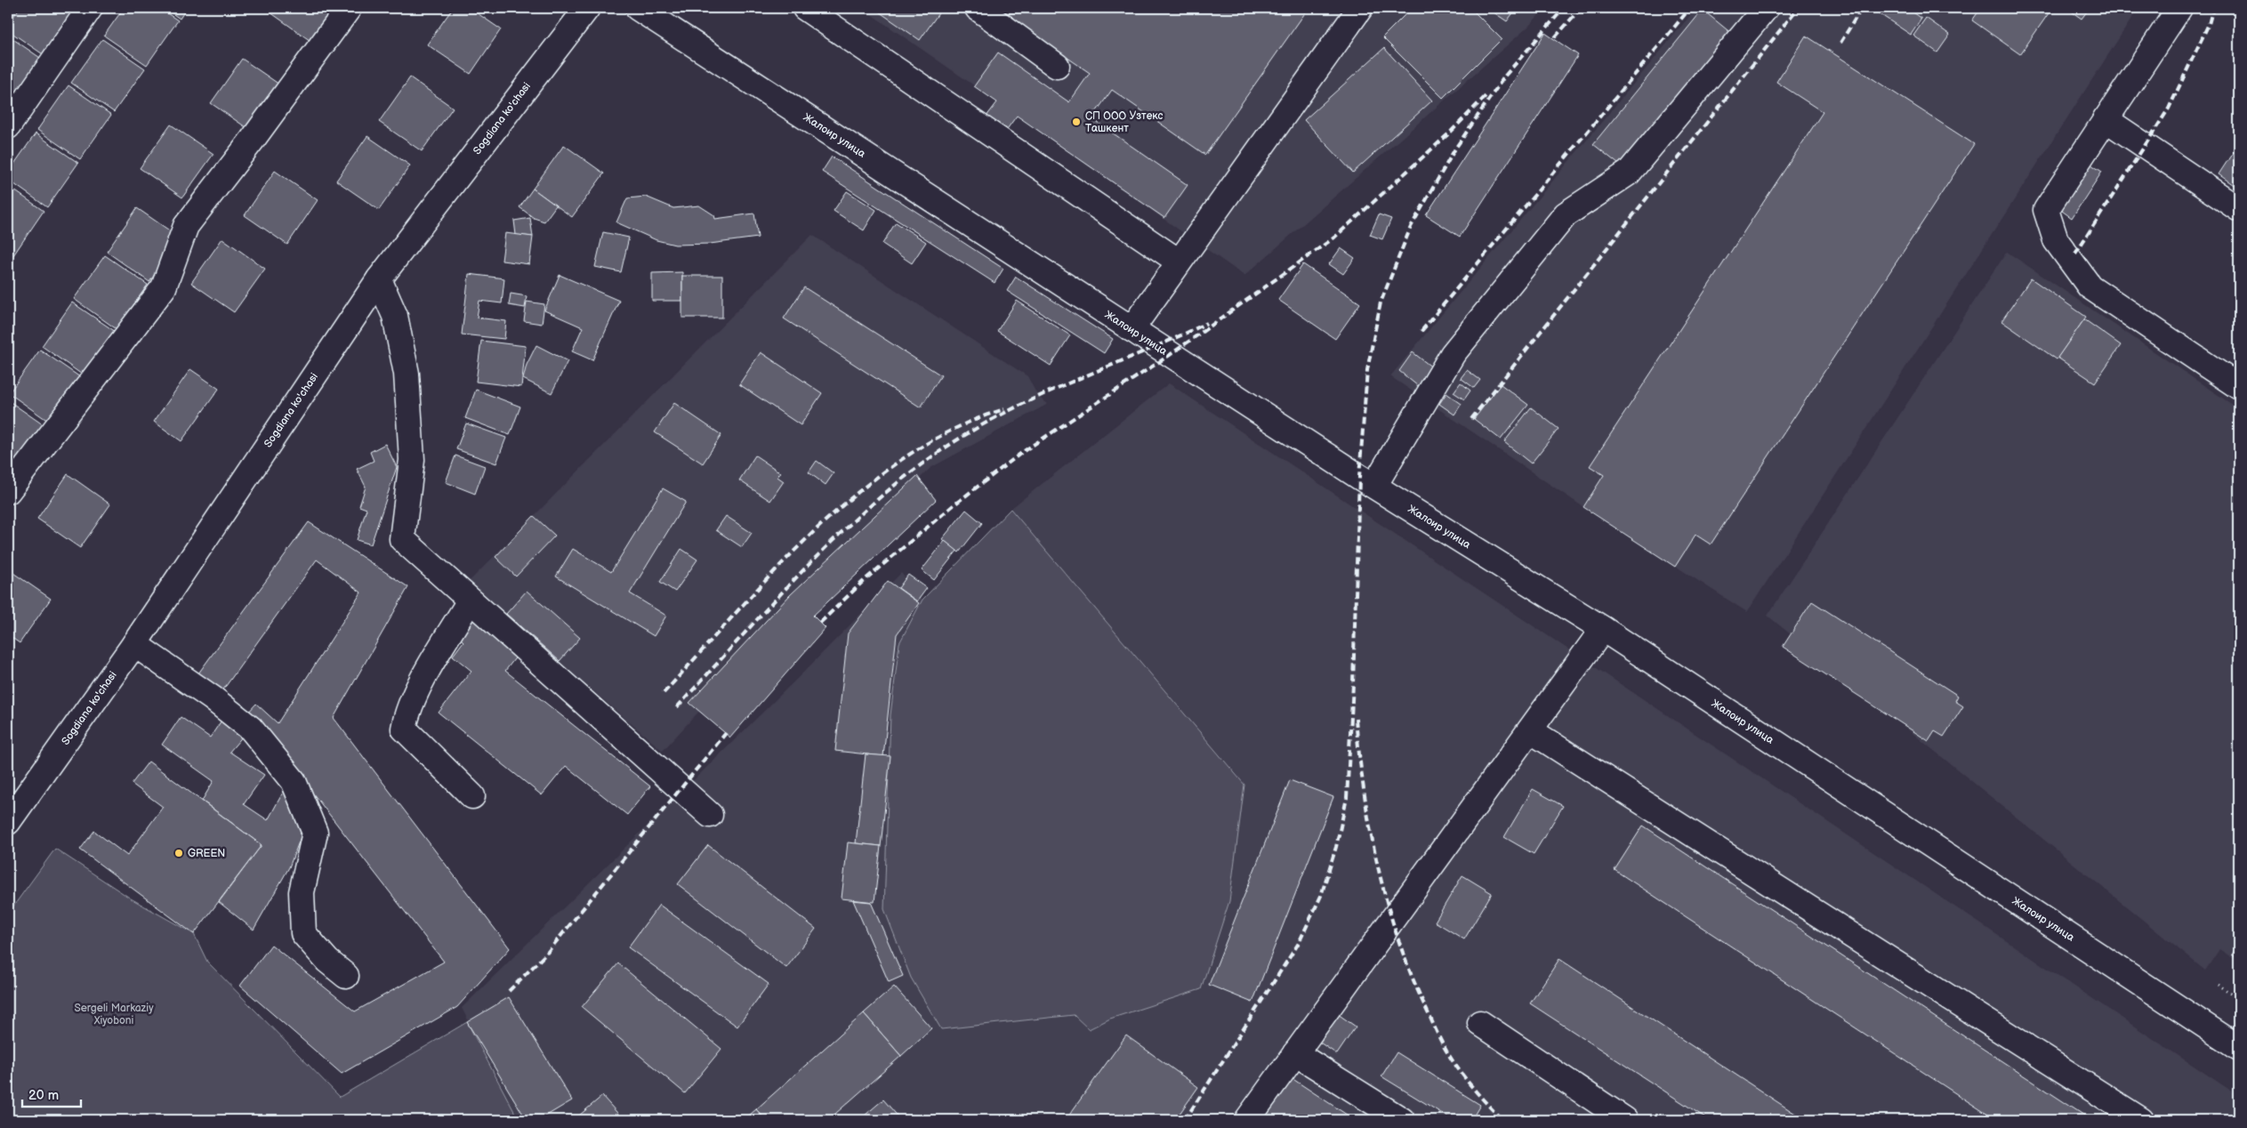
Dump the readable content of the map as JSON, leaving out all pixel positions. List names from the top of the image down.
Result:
{
  "streets": {
    "street": ["Sogdiana ko'chasi", "Жалоир улица"]
  },
  "parks": ["Sergeli Markaziy Xiyoboni"],
  "places": ["СП ООО Узтекс Ташкент", "GREEN"],
  "scale_bar": "20 m"
}
